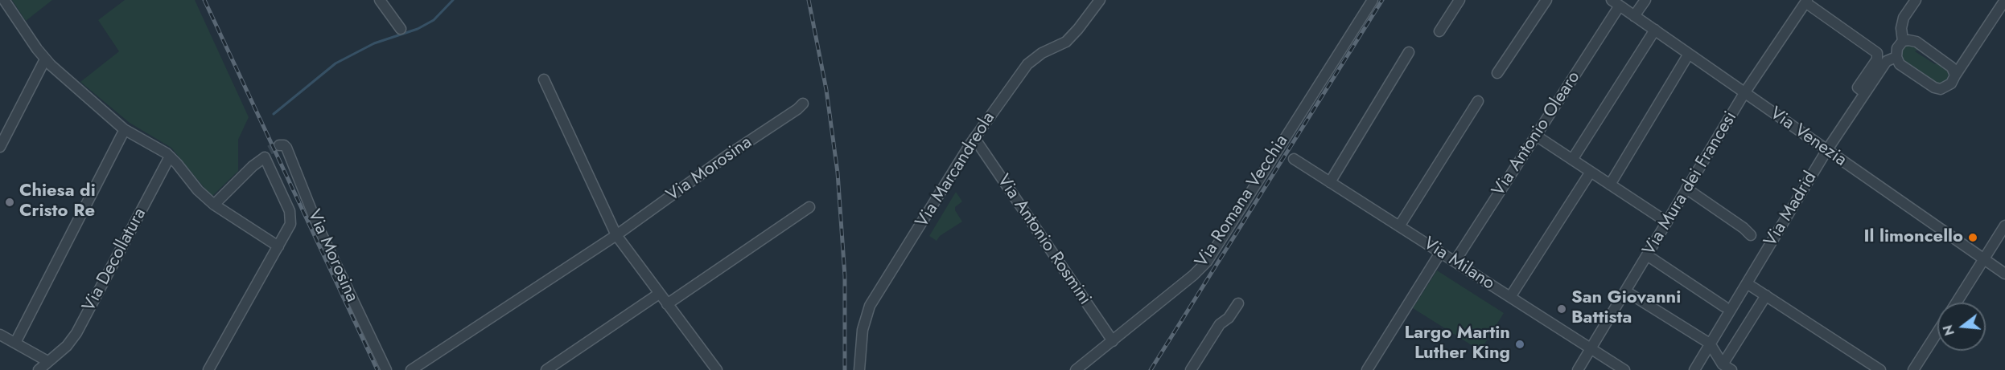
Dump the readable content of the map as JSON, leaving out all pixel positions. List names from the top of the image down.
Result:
{
  "streets": {
    "street": [
      "Via Antonio Olearo",
      "Via Venezia",
      "Via Morosina",
      "Via Marcandreola",
      "Via Mura dei Francesi",
      "Via Romana Vecchia",
      "Via Madrid",
      "Via Antonio Rosmini",
      "Via Decollatura",
      "Via Milano"
    ]
  },
  "crossings": [
    ["Via Antonio Olearo", "Via Venezia"],
    ["Via Antonio Olearo", "Via Milano"],
    ["Via Venezia", "Via Mura dei Francesi"],
    ["Via Venezia", "Via Madrid"],
    ["Via Marcandreola", "Via Antonio Rosmini"],
    ["Via Mura dei Francesi", "Via Milano"],
    ["Via Romana Vecchia", "Via Antonio Rosmini"]
  ],
  "places": [
    "Chiesa di Cristo Re",
    "Il limoncello",
    "San Giovanni Battista",
    "Largo Martin Luther King"
  ],
  "north": "left"
}
